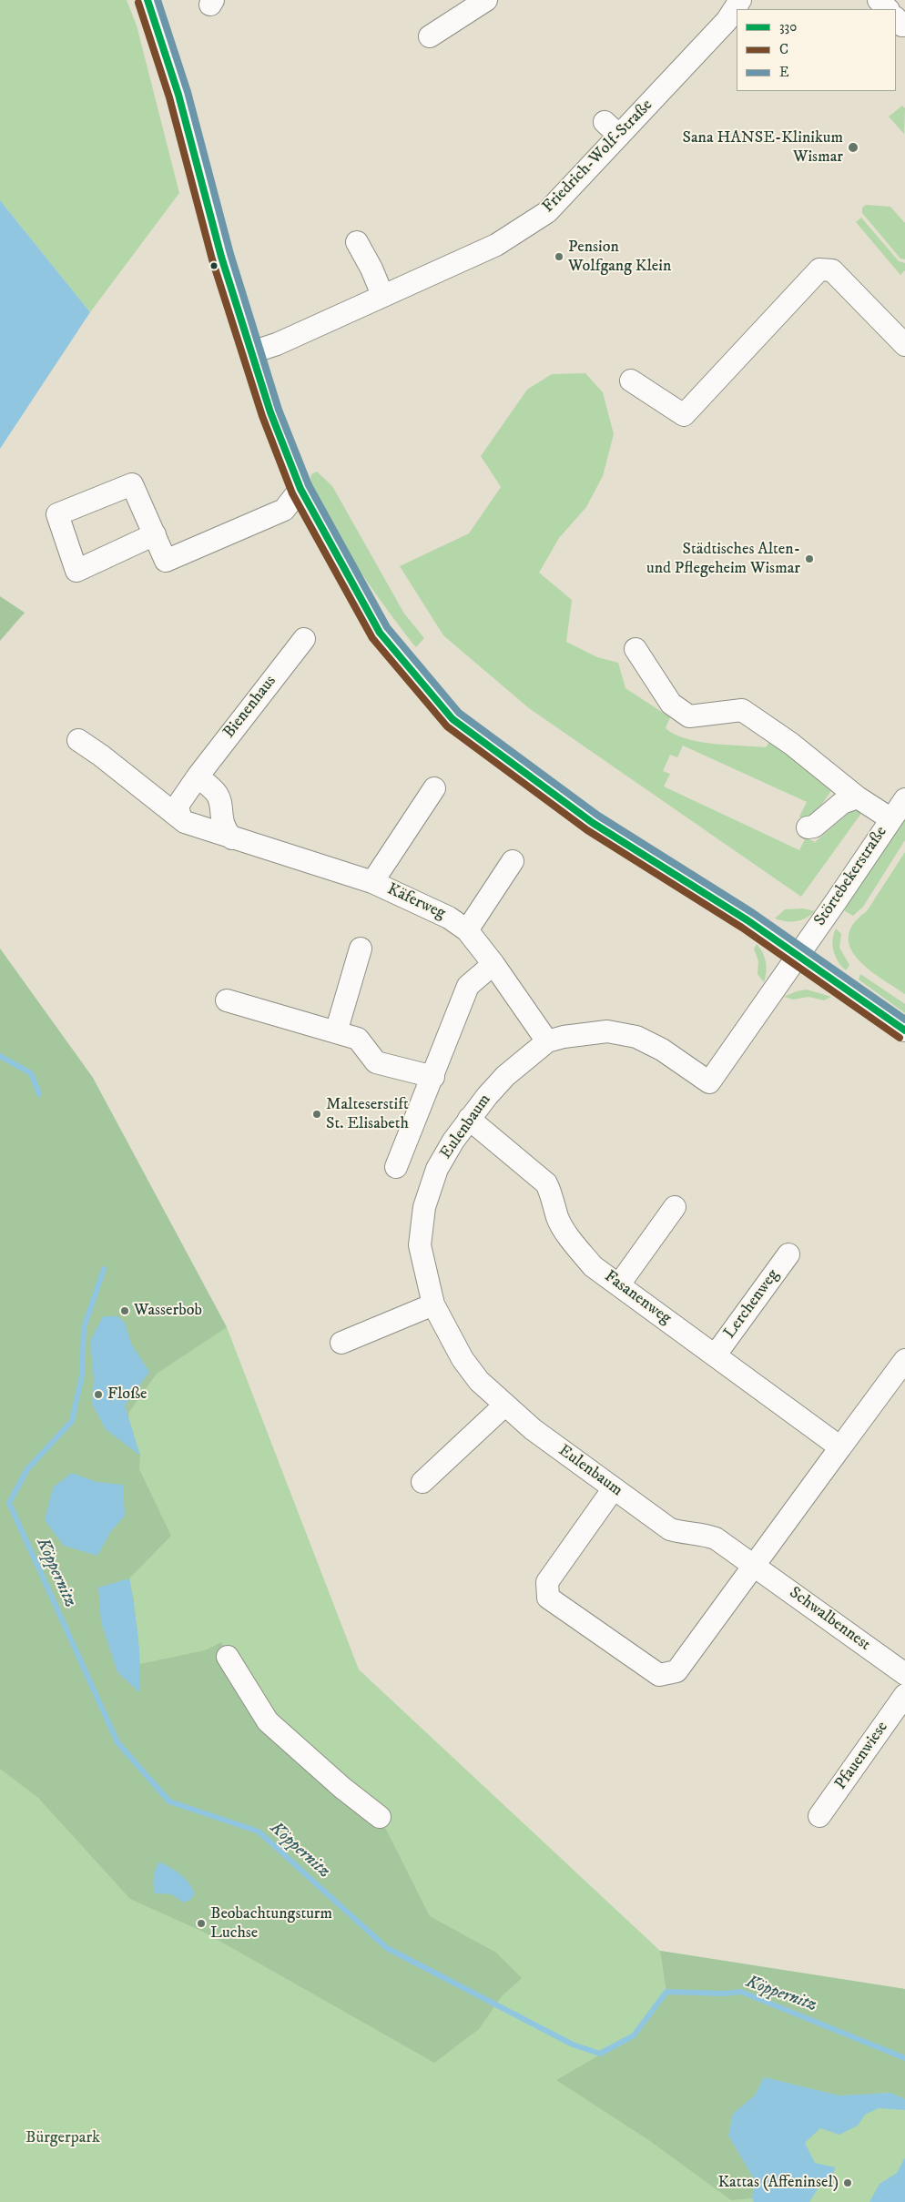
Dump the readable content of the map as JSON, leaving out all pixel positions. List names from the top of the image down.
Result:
{
  "streets": {
    "street": [
      "Friedrich-Wolf-Straße",
      "Bienenhaus",
      "Störtebekerstraße",
      "Käferweg",
      "Eulenbaum",
      "Fasanenweg",
      "Lerchenweg",
      "Schwalbennest",
      "Pfauenwiese"
    ]
  },
  "crossings": [
    ["Störtebekerstraße", "Eulenbaum"],
    ["Käferweg", "Eulenbaum"],
    ["Eulenbaum", "Fasanenweg"],
    ["Eulenbaum", "Schwalbennest"],
    ["Fasanenweg", "Lerchenweg"]
  ],
  "water": ["Köppernitz"],
  "parks": ["Bürgerpark"],
  "places": [
    "Sana HANSE-Klinikum Wismar",
    "Pension Wolfgang Klein",
    "Städtisches Alten- und Pflegeheim Wismar",
    "Malteserstift St. Elisabeth",
    "Wasserbob",
    "Floße",
    "Beobachtungsturm Luchse",
    "Kattas (Affeninsel)"
  ],
  "lines": ["transit line 330", "transit line E", "transit line C"],
  "legend": ["330", "C", "E"]
}
